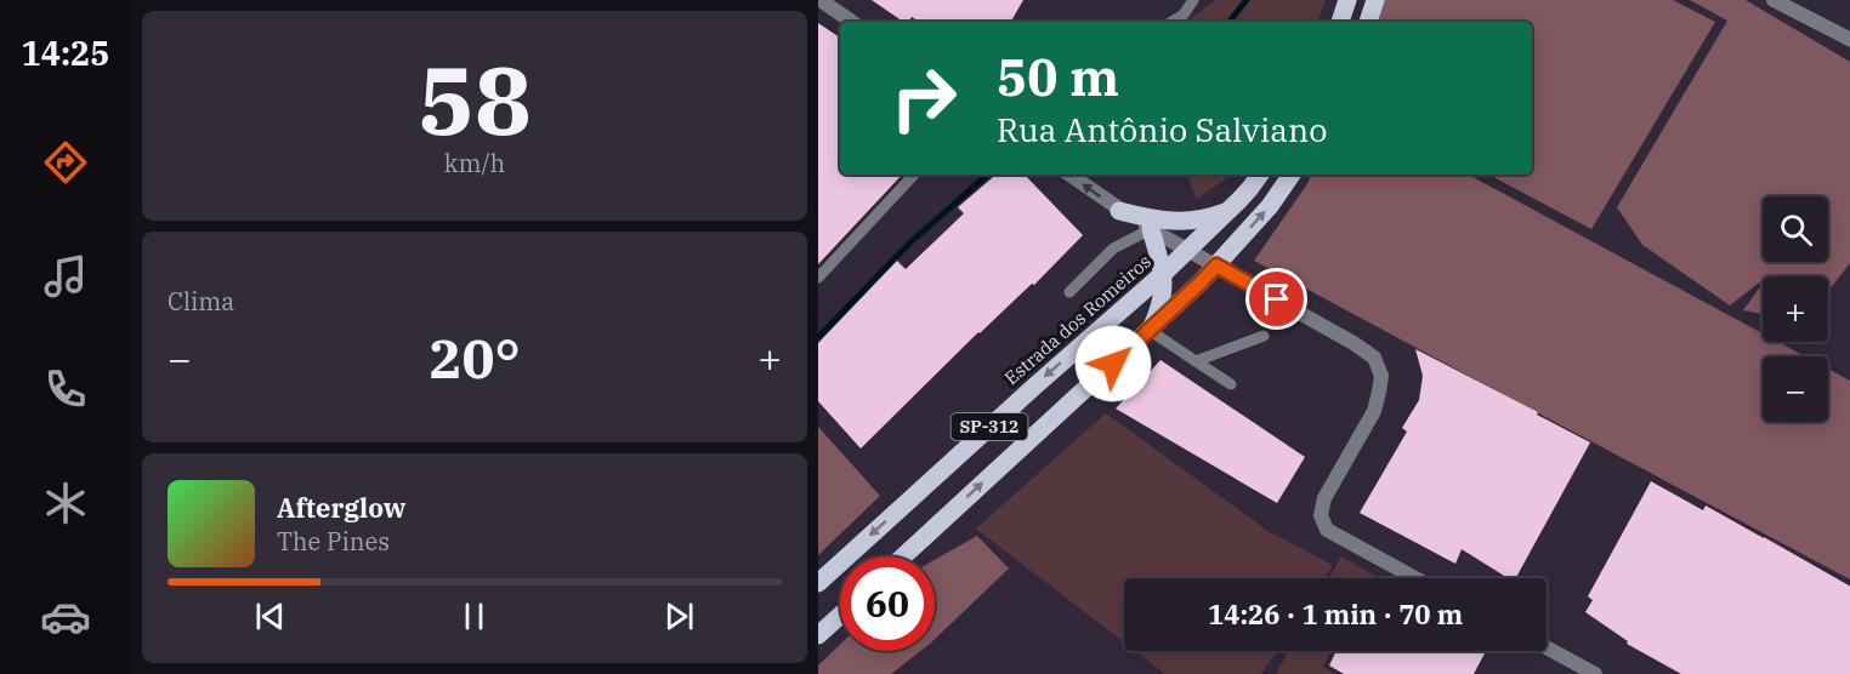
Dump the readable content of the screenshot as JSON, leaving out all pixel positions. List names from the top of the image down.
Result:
{
  "streets": {
    "main road": ["Estrada dos Romeiros", "SP-312"]
  },
  "page": {
    "tabs": "14:25",
    "tile": [
      ["58", "km/h"],
      "Clima"
    ],
    "turn": ["50 m", "Rua Antônio Salviano"],
    "map_buttons": ["+", "−"],
    "heat": ["−", "20°", "+"],
    "song": ["Afterglow", "The Pines"],
    "limit": "60",
    "trip": "14:26 · 1 min · 70 m"
  }
}
